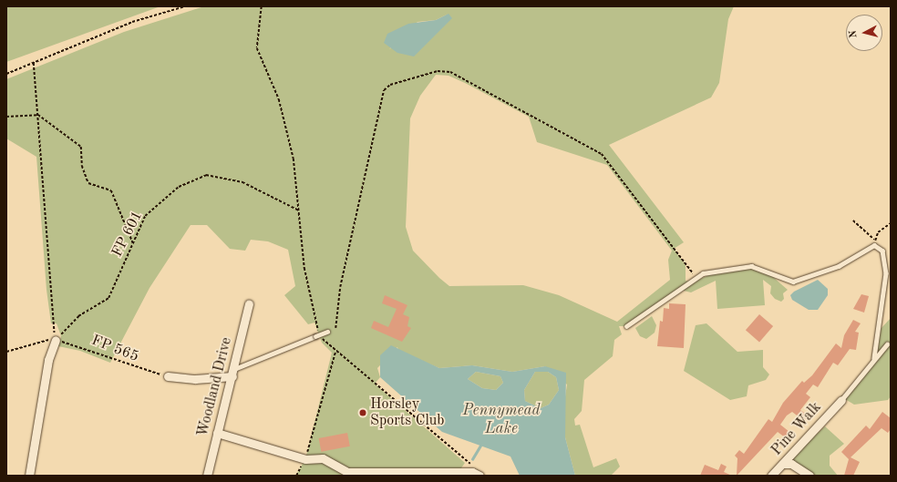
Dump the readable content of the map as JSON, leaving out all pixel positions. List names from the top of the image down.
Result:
{
  "streets": {
    "street": ["Woodland Drive", "Pine Walk"],
    "path": ["FP 601", "FP 565"]
  },
  "crossings": [
    ["FP 601", "FP 565"]
  ],
  "water": ["Pennymead Lake"],
  "places": ["Horsley Sports Club"],
  "north": "left"
}
